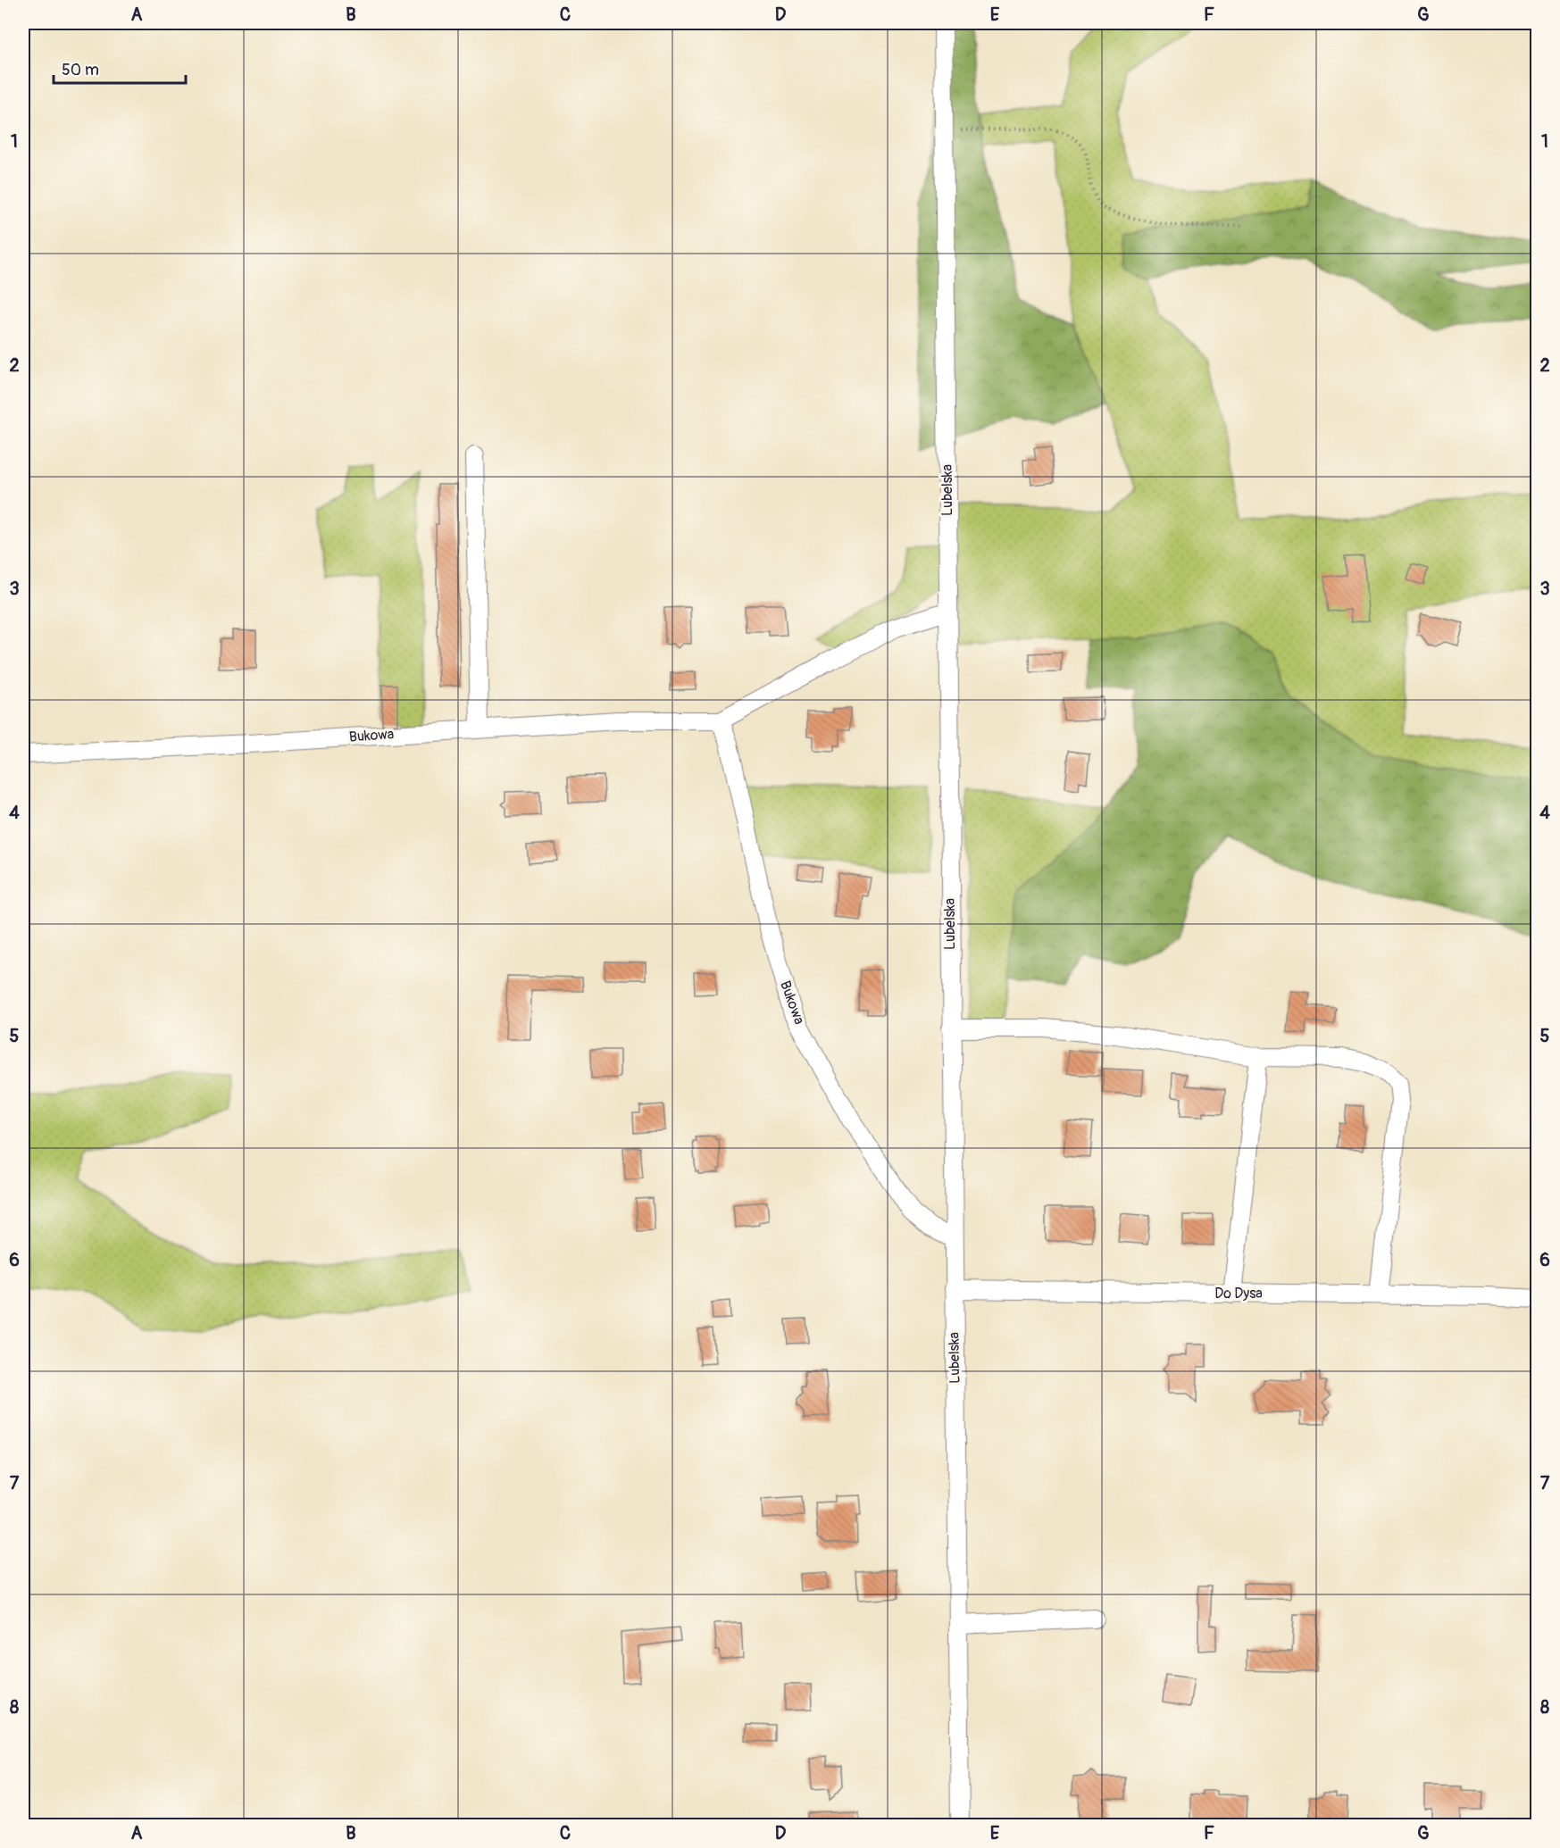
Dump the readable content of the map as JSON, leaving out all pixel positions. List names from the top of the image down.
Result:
{
  "streets": {
    "street": ["Lubelska", "Bukowa", "Do Dysa"]
  },
  "crossings": [
    ["Lubelska", "Bukowa"],
    ["Lubelska", "Do Dysa"]
  ],
  "scale_bar": "50 m",
  "grid": {
    "columns": [
      "A",
      "B",
      "C",
      "D",
      "E",
      "F",
      "G"
    ],
    "rows": [
      "1",
      "2",
      "3",
      "4",
      "5",
      "6",
      "7",
      "8"
    ]
  }
}
